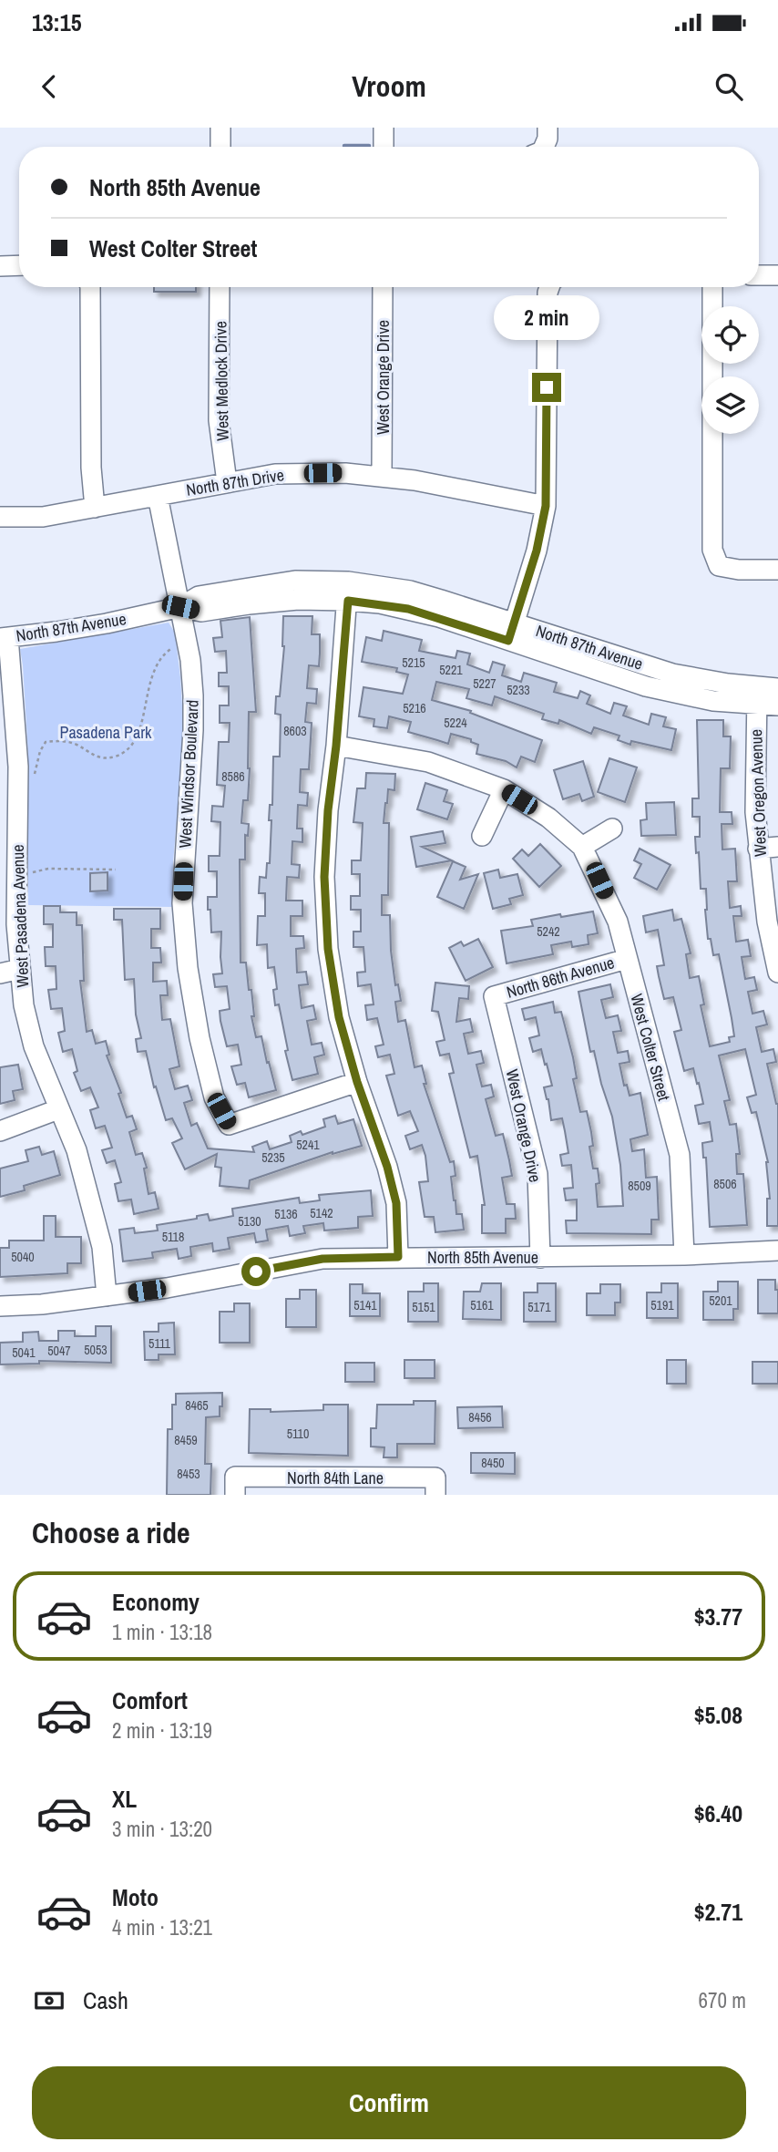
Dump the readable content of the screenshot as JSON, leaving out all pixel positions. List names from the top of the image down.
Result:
{
  "streets": {
    "street": [
      "West Orange Drive",
      "West Medlock Drive",
      "North 87th Drive",
      "North 87th Avenue",
      "West Windsor Boulevard",
      "West Oregon Avenue",
      "West Pasadena Avenue",
      "North 86th Avenue",
      "West Colter Street",
      "North 85th Avenue",
      "North 84th Lane"
    ]
  },
  "crossings": [
    ["West Orange Drive", "North 87th Drive"],
    ["West Orange Drive", "North 86th Avenue"],
    ["West Orange Drive", "North 85th Avenue"],
    ["West Medlock Drive", "North 87th Drive"],
    ["North 87th Drive", "West Windsor Boulevard"],
    ["North 87th Avenue", "West Windsor Boulevard"],
    ["North 87th Avenue", "West Oregon Avenue"],
    ["North 87th Avenue", "West Pasadena Avenue"],
    ["West Pasadena Avenue", "North 85th Avenue"],
    ["North 86th Avenue", "West Colter Street"],
    ["West Colter Street", "North 85th Avenue"]
  ],
  "parks": ["Pasadena Park"],
  "house_numbers": [
    "5215",
    "5221",
    "5227",
    "5233",
    "5216",
    "5224",
    "8603",
    "8586",
    "5242",
    "5241",
    "5235",
    "8506",
    "8509",
    "5142",
    "5136",
    "5130",
    "5118",
    "5040",
    "5201",
    "5141",
    "5161",
    "5191",
    "5151",
    "5171",
    "5111",
    "5053",
    "5047",
    "5041",
    "8465",
    "8456",
    "5110",
    "8459",
    "8450",
    "8453"
  ],
  "page": {
    "status": "13:15",
    "header": "Vroom",
    "banner": ["North 85th Avenue", "West Colter Street"],
    "bubble": "2 min",
    "heading": "Choose a ride",
    "list": [
      {
        "name": "Economy",
        "note": "1 min · 13:18",
        "value": "$3.77"
      },
      {
        "name": "Comfort",
        "note": "2 min · 13:19",
        "value": "$5.08"
      },
      {
        "name": "XL",
        "note": "3 min · 13:20",
        "value": "$6.40"
      },
      {
        "name": "Moto",
        "note": "4 min · 13:21",
        "value": "$2.71"
      }
    ],
    "pay": ["Cash", "670 m"],
    "buttons": "Confirm"
  }
}
